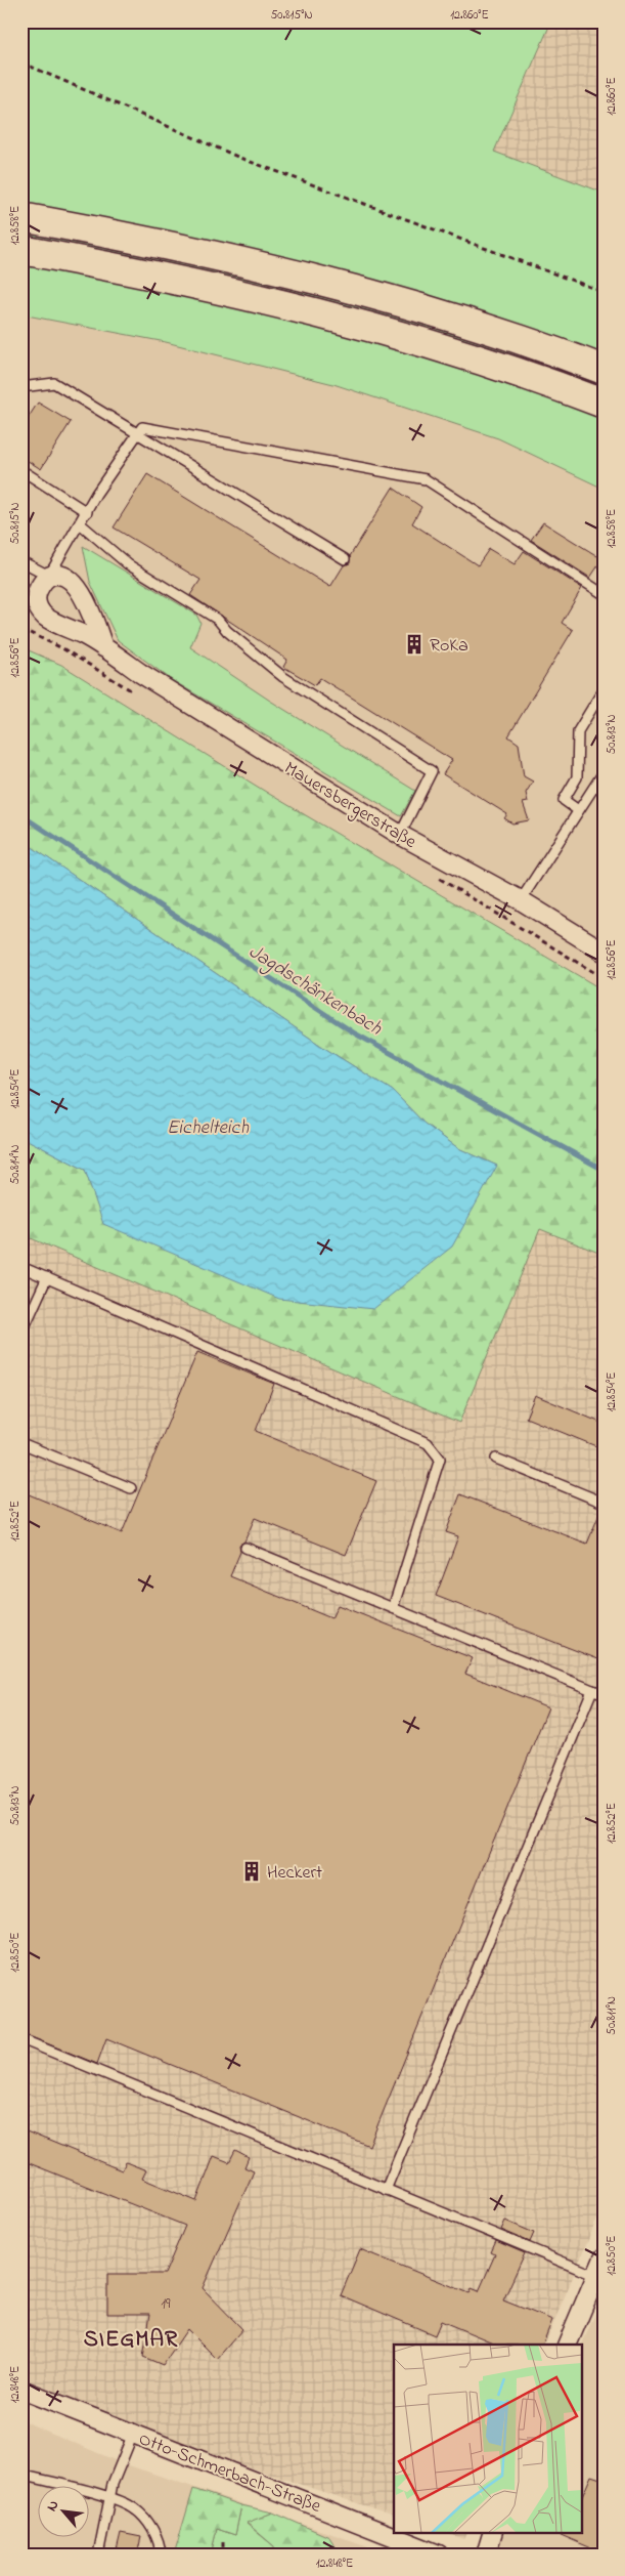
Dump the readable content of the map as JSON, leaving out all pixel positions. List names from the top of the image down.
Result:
{
  "streets": {
    "street": ["Mauersbergerstraße", "Otto-Schmerbach-Straße"]
  },
  "districts": ["SIEGMAR"],
  "water": ["Jagdschänkenbach", "Eichelteich"],
  "places": {
    "building": ["RoKa", "Heckert"]
  },
  "house_numbers": ["19"],
  "north": "top left",
  "coordinates": [
    "50.815°N",
    "12.860°E",
    "12.858°E",
    "12.856°E",
    "50.813°N",
    "12.854°E",
    "50.814°N",
    "12.852°E",
    "12.850°E",
    "50.811°N",
    "12.848°E"
  ]
}
